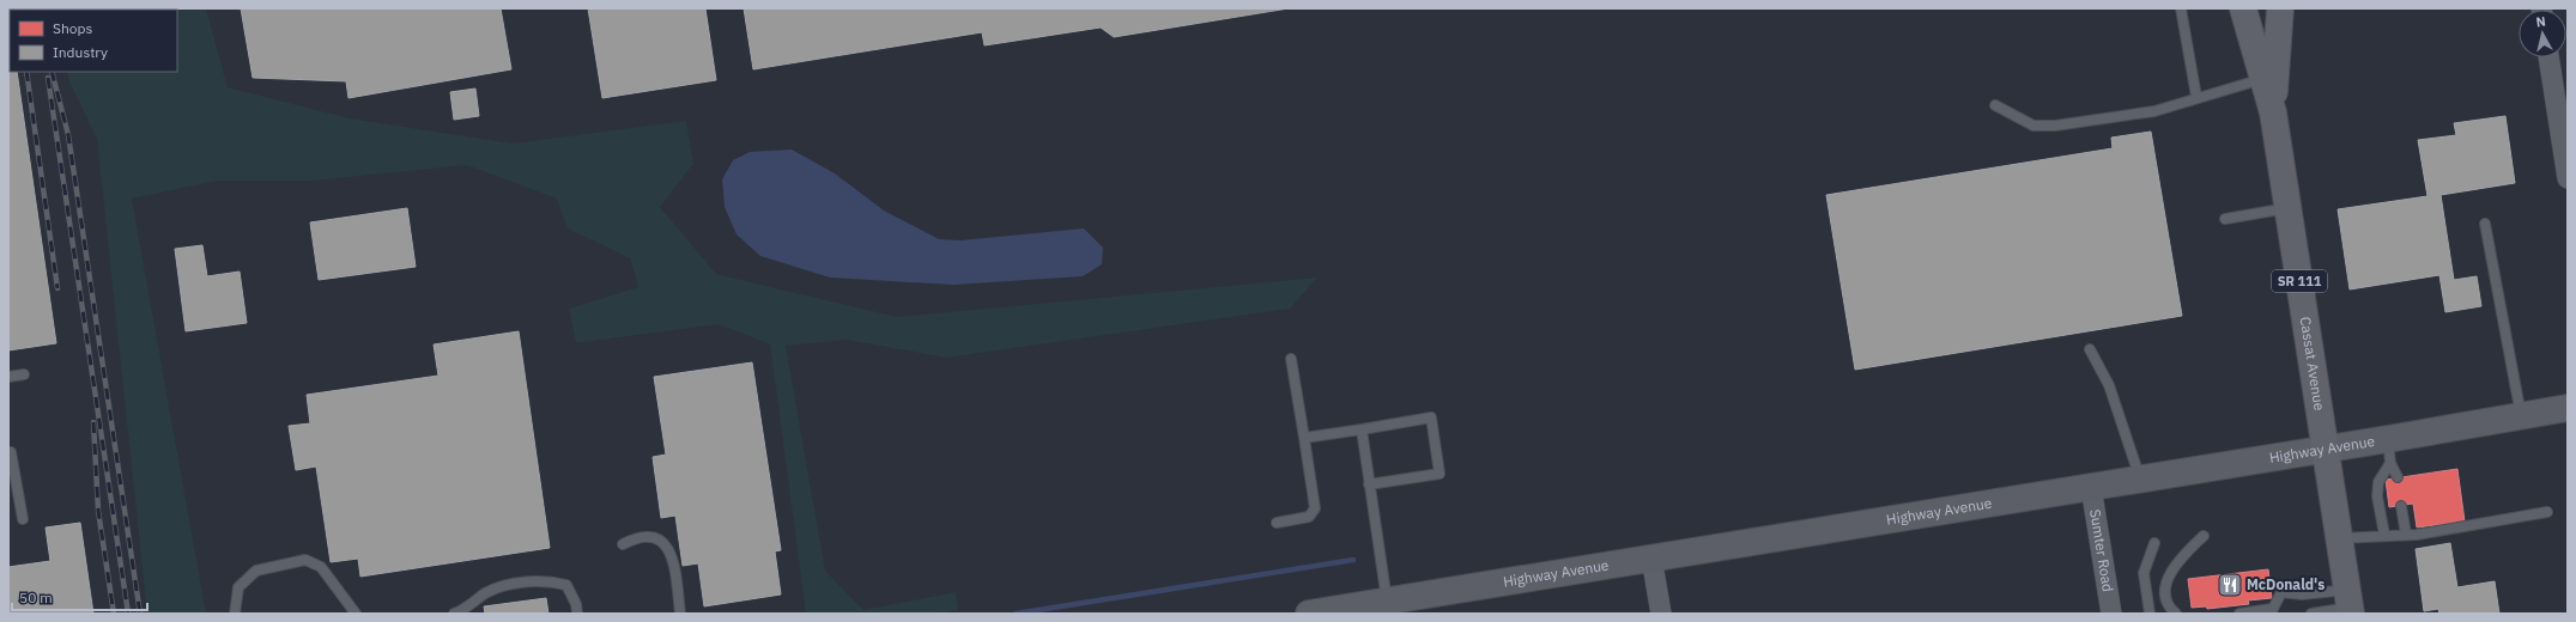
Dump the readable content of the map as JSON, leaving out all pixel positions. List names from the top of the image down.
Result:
{
  "streets": {
    "main road": ["SR 111", "Cassat Avenue"],
    "street": ["Highway Avenue", "Sumter Road"]
  },
  "crossings": [
    ["Cassat Avenue", "Highway Avenue"],
    ["Highway Avenue", "Sumter Road"]
  ],
  "places": {
    "restaurant": ["McDonald's"]
  },
  "legend": ["Shops", "Industry"],
  "scale_bar": "50 m",
  "north": "top"
}
